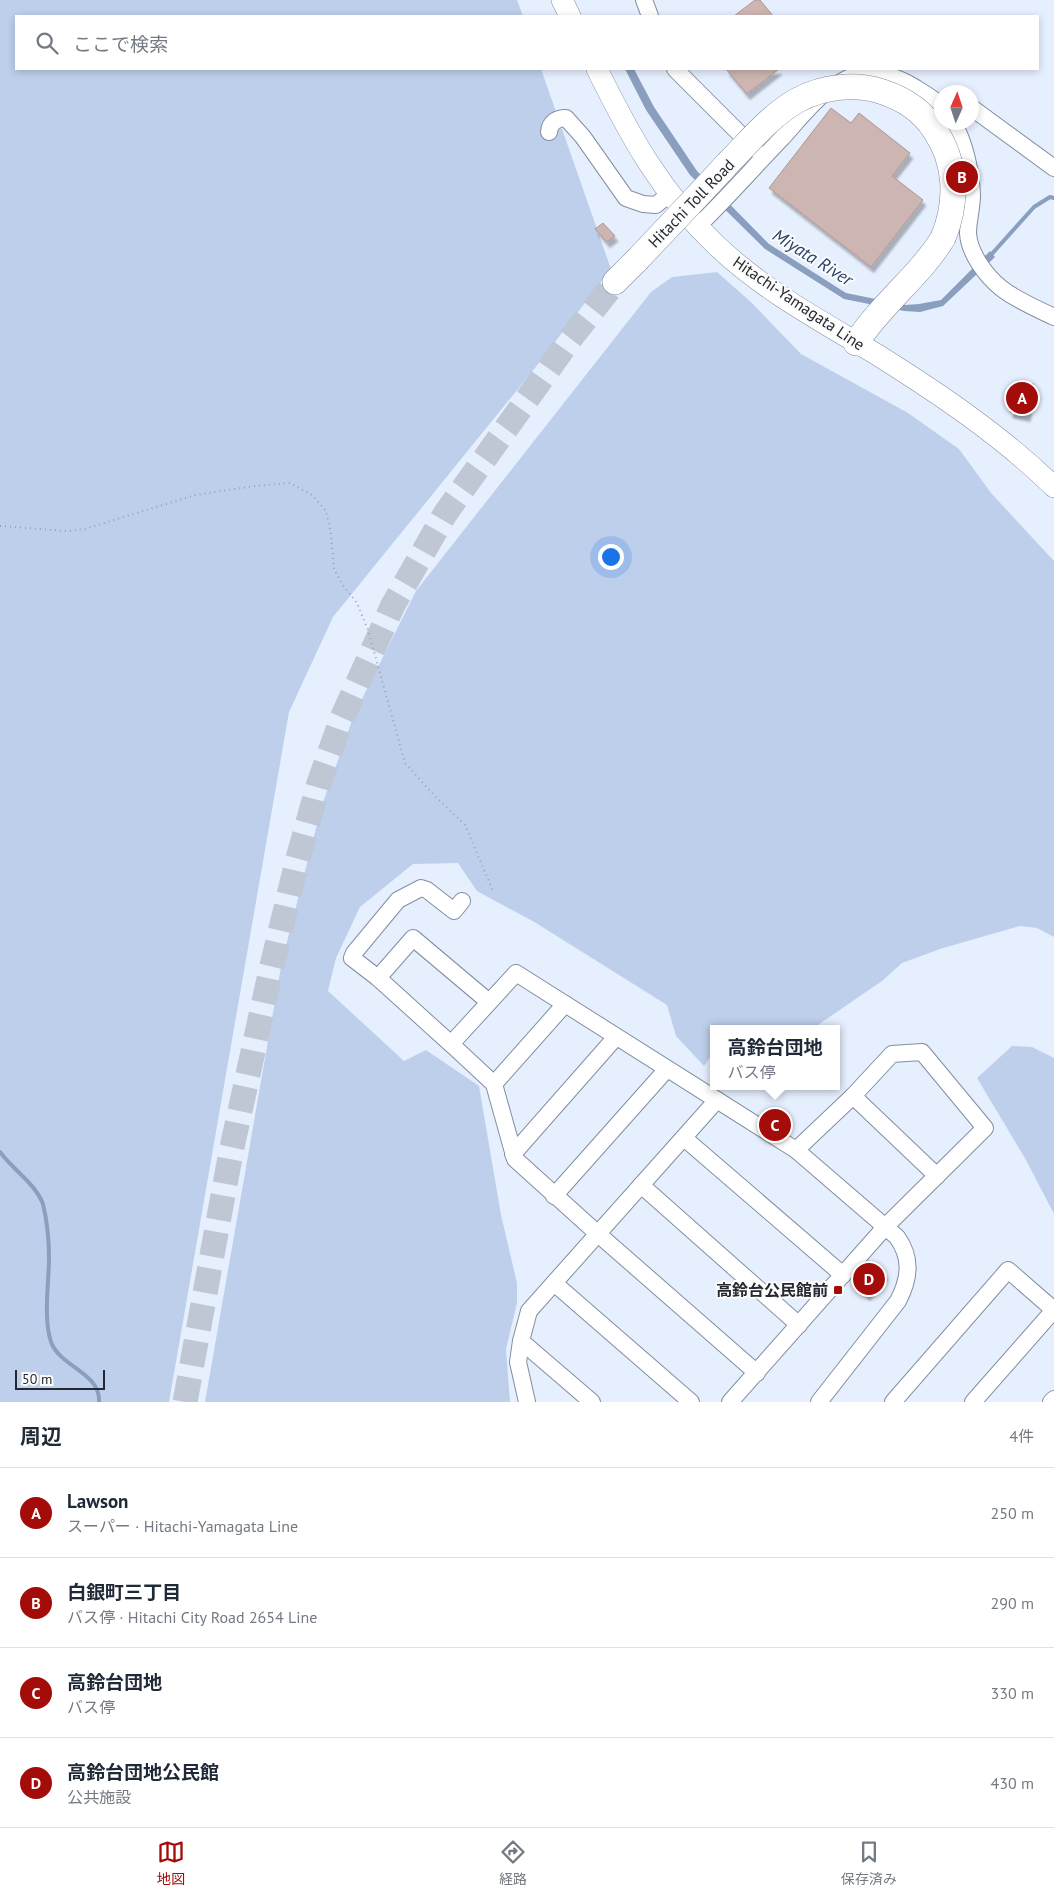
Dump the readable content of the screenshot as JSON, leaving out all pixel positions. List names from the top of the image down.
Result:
{
  "streets": {
    "highway": ["Hitachi Toll Road"],
    "main road": ["Hitachi-Yamagata Line"]
  },
  "crossings": [
    ["Hitachi Toll Road", "Hitachi-Yamagata Line"]
  ],
  "water": ["Miyata River"],
  "places": {
    "transit": ["高鈴台公民館前"]
  },
  "scale_bar": "50 m",
  "north": "top",
  "page": {
    "search": "ここで検索",
    "pins": [
      "B",
      "A",
      "C",
      "D"
    ],
    "popup": ["高鈴台団地", "バス停"],
    "scale": "50 m",
    "heading": ["周辺", "4件"],
    "list": [
      {
        "mark": "A",
        "name": "Lawson",
        "note": "スーパー · Hitachi-Yamagata Line",
        "value": "250 m"
      },
      {
        "mark": "B",
        "name": "白銀町三丁目",
        "note": "バス停 · Hitachi City Road 2654 Line",
        "value": "290 m"
      },
      {
        "mark": "C",
        "name": "高鈴台団地",
        "note": "バス停",
        "value": "330 m"
      },
      {
        "mark": "D",
        "name": "高鈴台団地公民館",
        "note": "公共施設",
        "value": "430 m"
      }
    ],
    "nav": ["地図", "経路", "保存済み"]
  }
}
